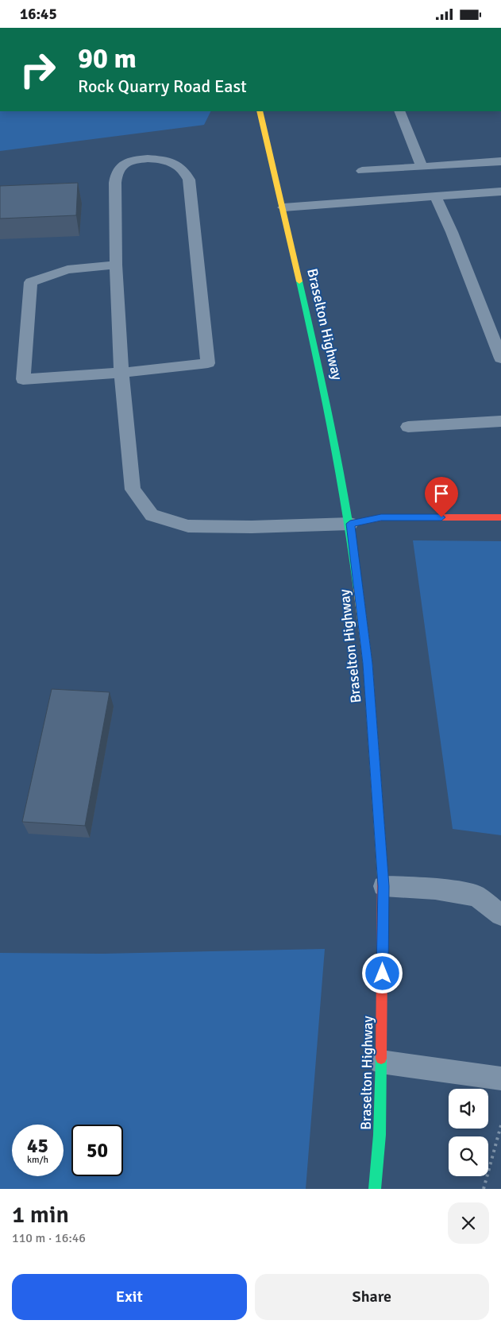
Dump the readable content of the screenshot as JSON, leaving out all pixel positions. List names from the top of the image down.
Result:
{
  "streets": {
    "main road": ["Braselton Highway"]
  },
  "page": {
    "status": "16:45",
    "turn": ["90 m", "Rock Quarry Road East"],
    "speed": "45 km/h",
    "limit": "50",
    "heading": ["1 min", "110 m · 16:46"],
    "buttons": ["Exit", "Share"]
  }
}
